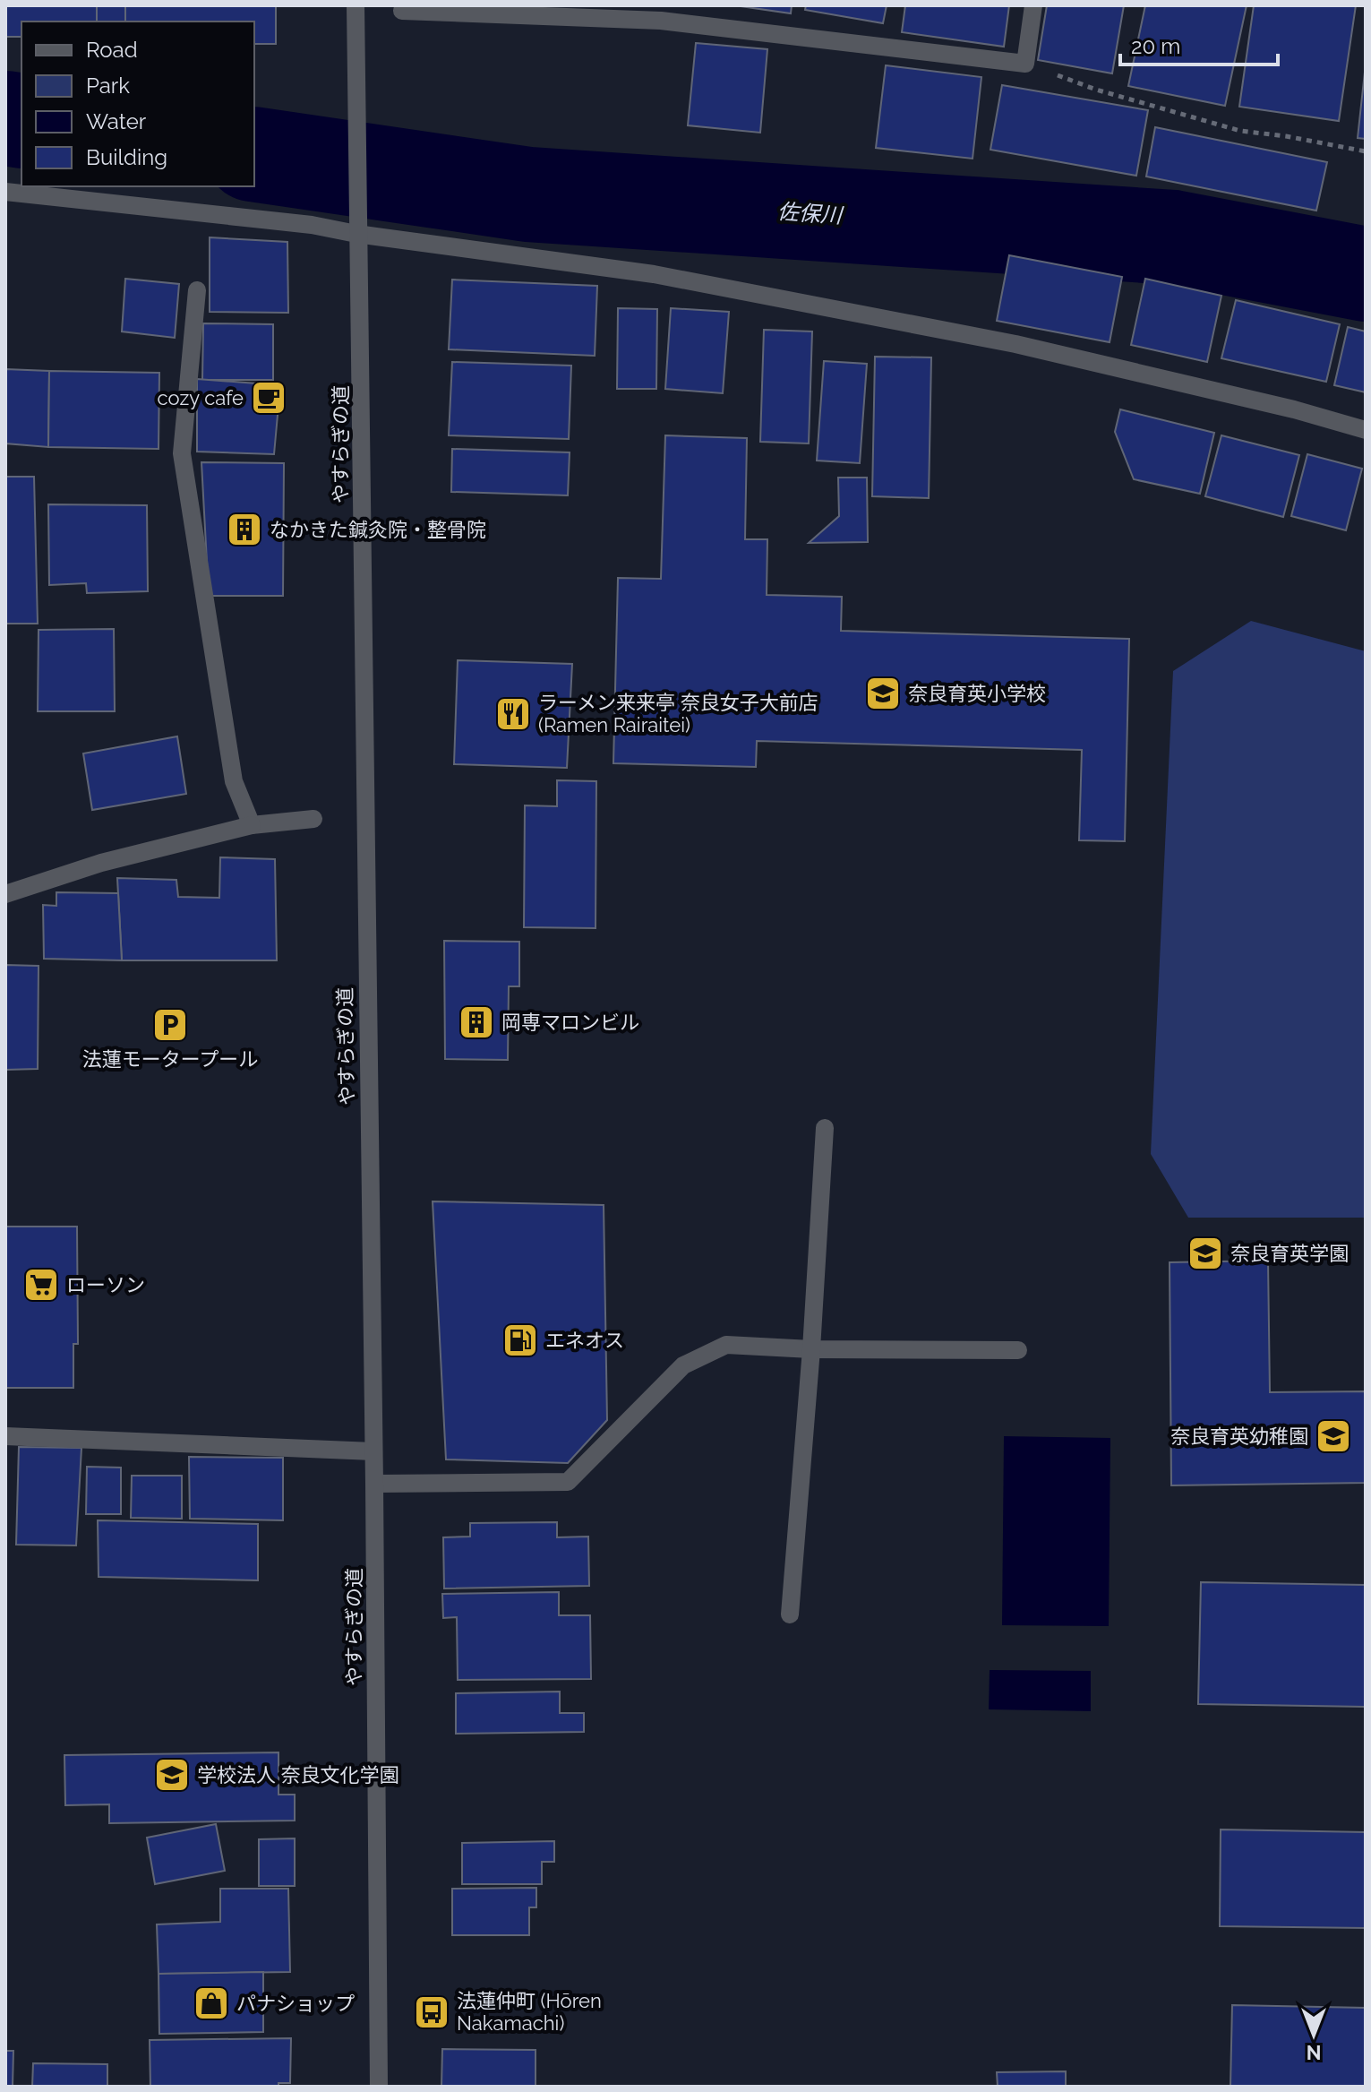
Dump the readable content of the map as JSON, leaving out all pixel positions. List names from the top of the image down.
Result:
{
  "streets": {
    "street": ["やすらぎの道"]
  },
  "water": ["佐保川"],
  "places": {
    "cafe": ["cozy cafe"],
    "building": ["なかきた鍼灸院・整骨院", "岡専マロンビル"],
    "school or university": [
      "奈良育英小学校",
      "奈良育英学園",
      "奈良育英幼稚園",
      "学校法人 奈良文化学園"
    ],
    "restaurant": ["ラーメン来来亭 奈良女子大前店 (Ramen Rairaitei)"],
    "parking": ["法蓮モータープール"],
    "supermarket": ["ローソン"],
    "fuel station": ["エネオス"],
    "shop": ["パナショップ"],
    "bus stop": ["法蓮仲町 (Hōren Nakamachi)"]
  },
  "legend": [
    "Road",
    "Park",
    "Water",
    "Building"
  ],
  "scale_bar": "20 m",
  "north": "bottom"
}
